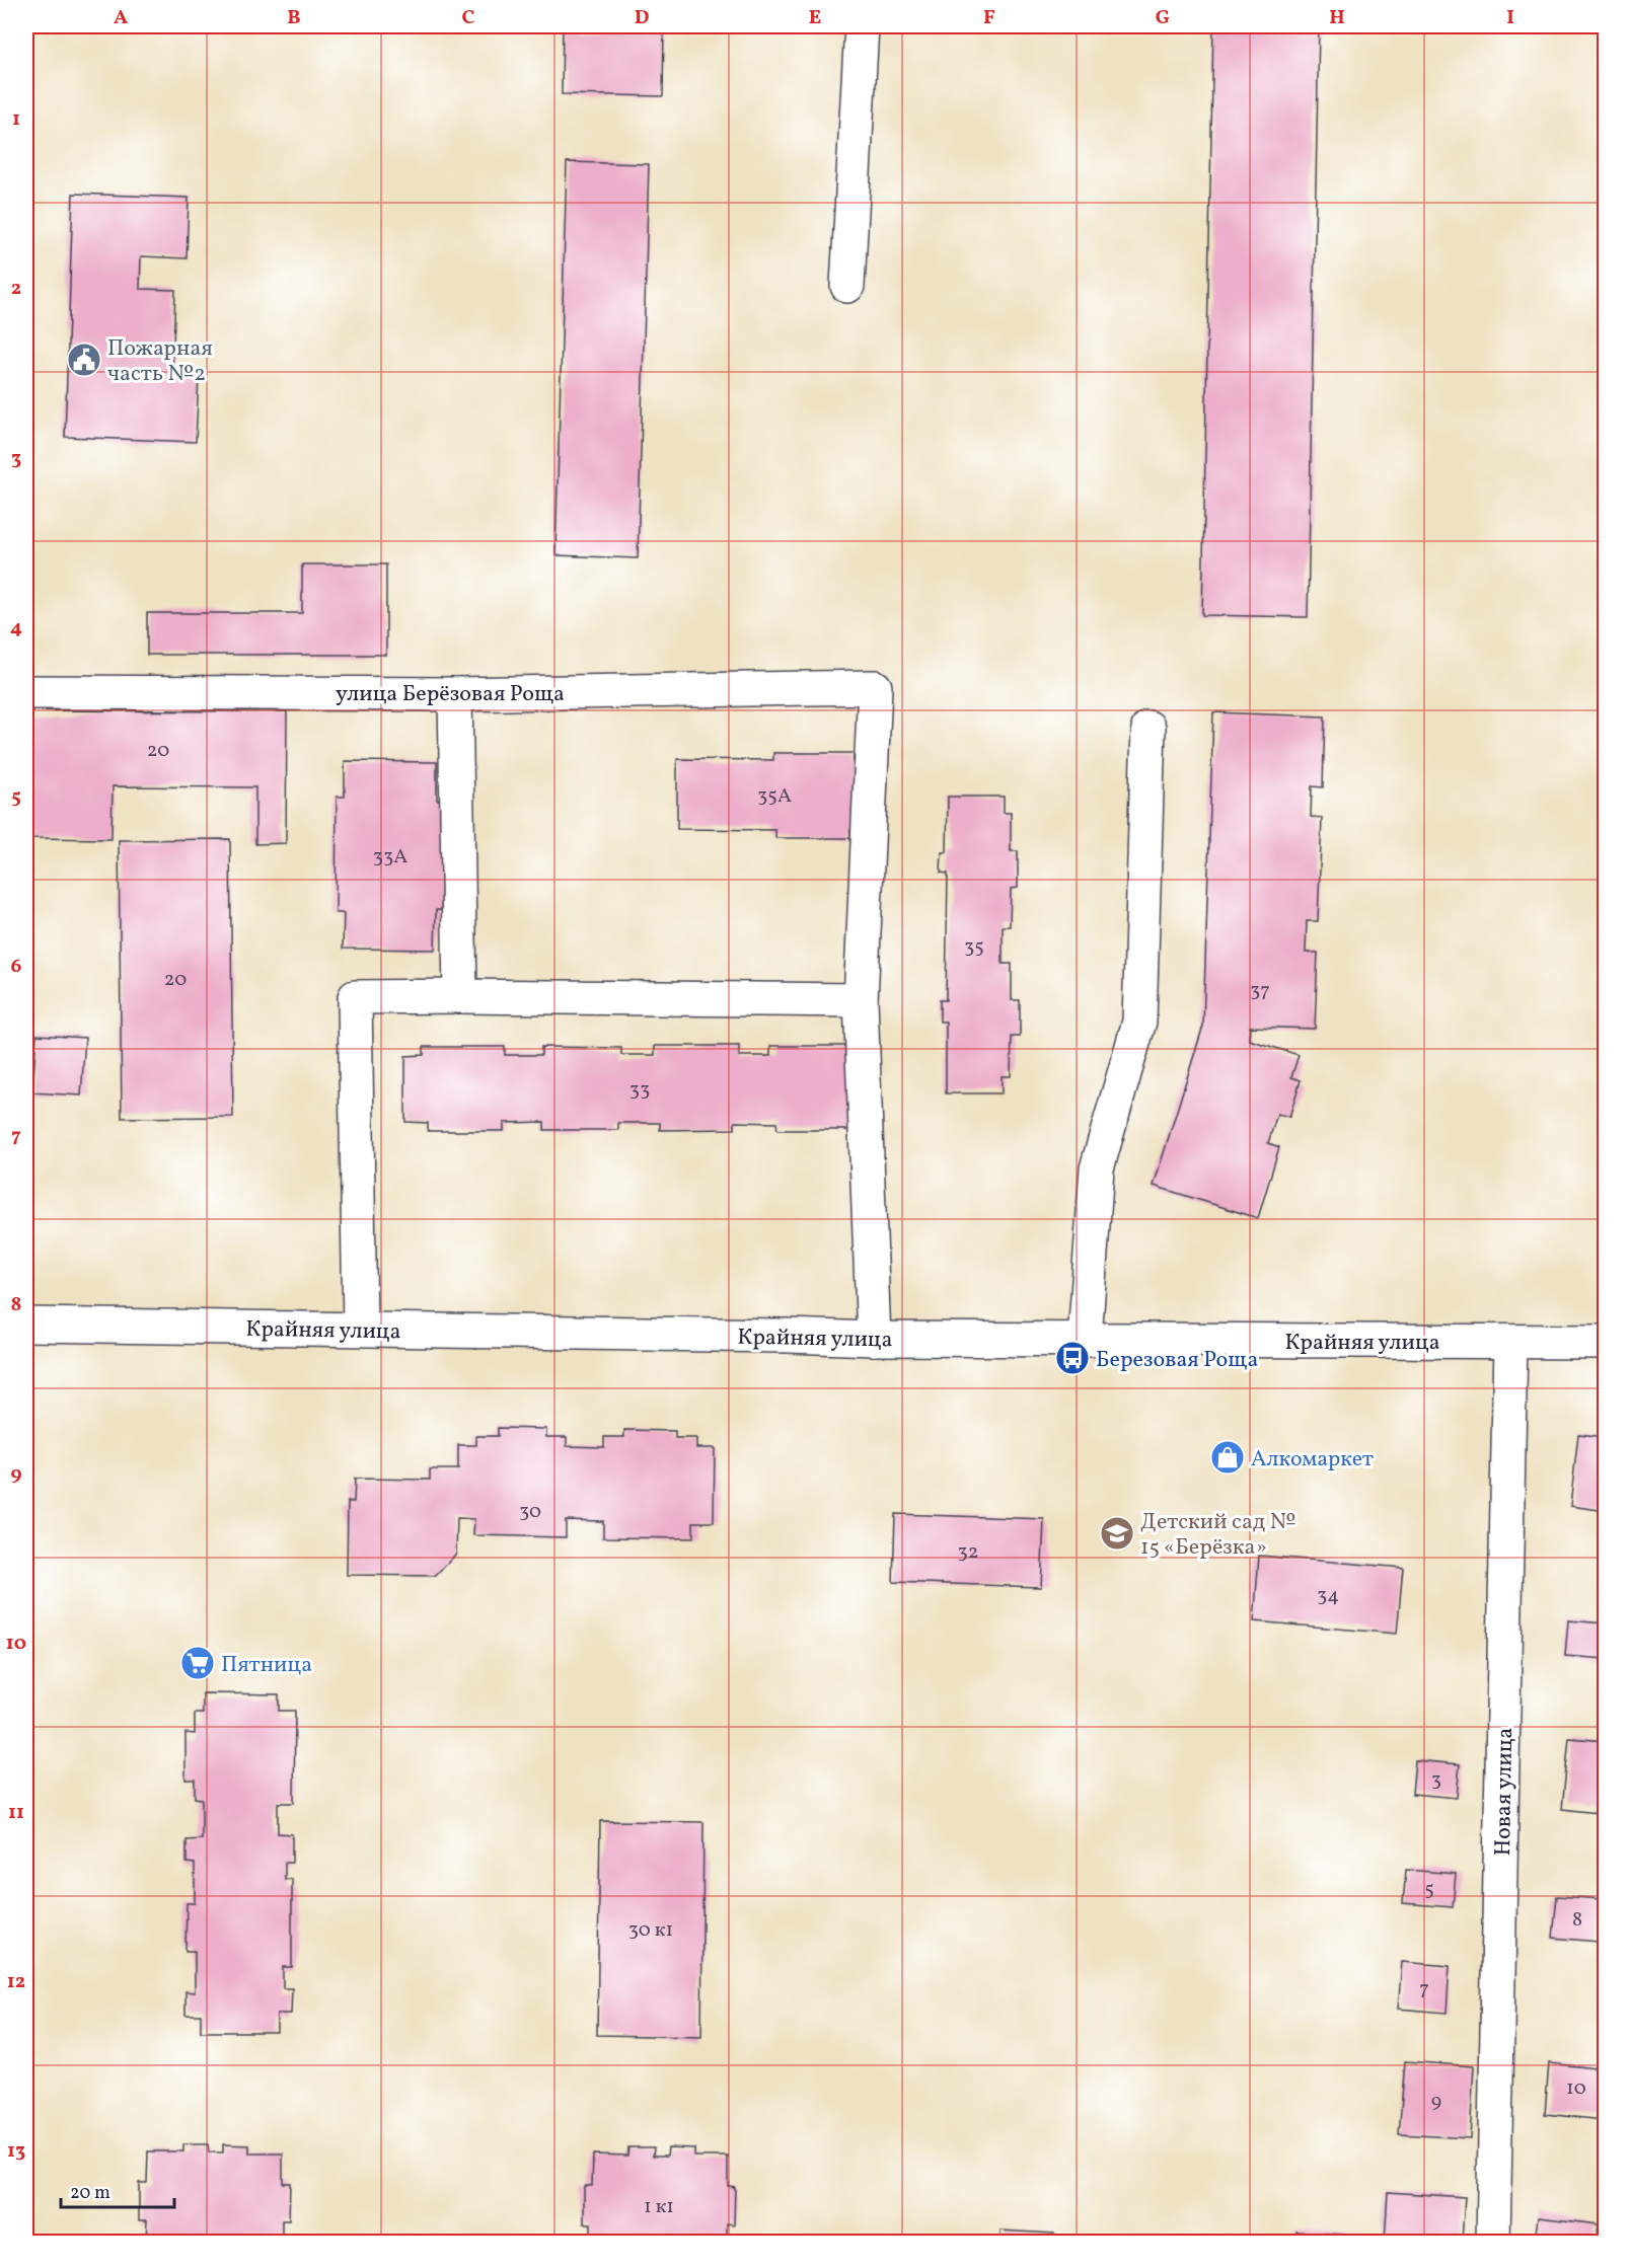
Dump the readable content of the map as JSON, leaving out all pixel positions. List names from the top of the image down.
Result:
{
  "streets": {
    "street": ["улица Берёзовая Роща", "Крайняя улица", "Новая улица"]
  },
  "crossings": [
    ["Крайняя улица", "Новая улица"]
  ],
  "places": {
    "public building": ["Пожарная часть №2"],
    "bus stop": ["Березовая Роща"],
    "shop": ["Алкомаркет"],
    "school or university": ["Детский сад № 15 «Берёзка»"],
    "supermarket": ["Пятница"]
  },
  "house_numbers": [
    "20",
    "35А",
    "33А",
    "35",
    "20",
    "37",
    "33",
    "30",
    "32",
    "34",
    "3",
    "5",
    "8",
    "30 к1",
    "7",
    "10",
    "9",
    "1 к1"
  ],
  "scale_bar": "20 m",
  "grid": {
    "columns": [
      "A",
      "B",
      "C",
      "D",
      "E",
      "F",
      "G",
      "H",
      "I"
    ],
    "rows": [
      "1",
      "2",
      "3",
      "4",
      "5",
      "6",
      "7",
      "8",
      "9",
      "10",
      "11",
      "12",
      "13"
    ]
  }
}
